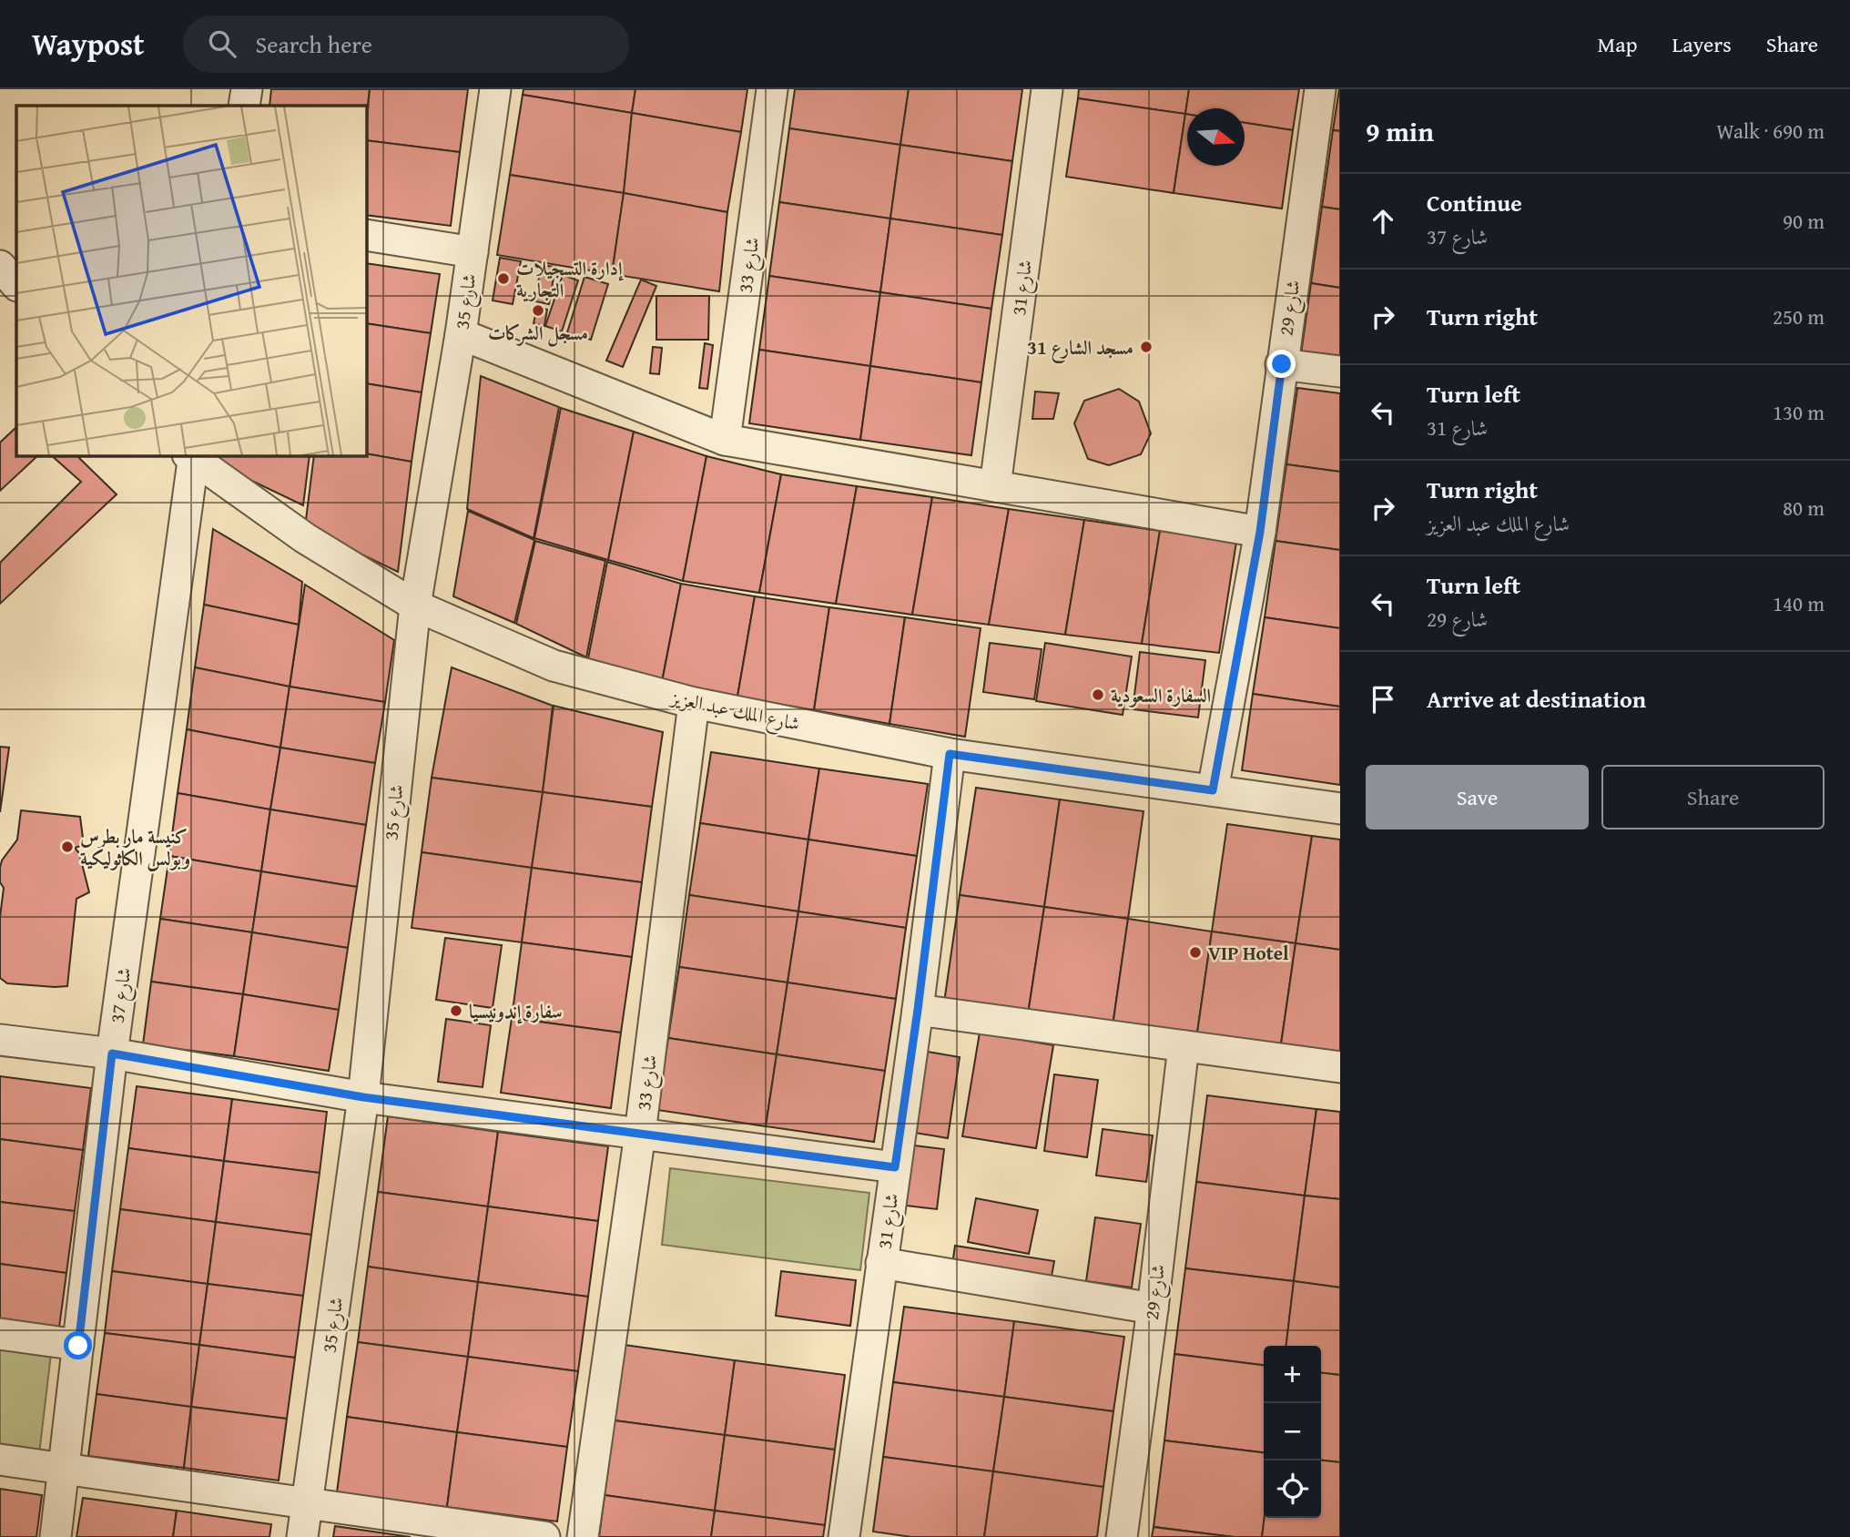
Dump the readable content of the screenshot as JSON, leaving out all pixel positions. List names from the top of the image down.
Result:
{
  "streets": {
    "street": [
      "شارع 33",
      "شارع 31",
      "شارع 35",
      "شارع 29",
      "شارع الملك عبد العزيز",
      "شارع 37"
    ]
  },
  "crossings": [
    ["شارع 33", "شارع الملك عبد العزيز"],
    ["شارع 31", "شارع الملك عبد العزيز"],
    ["شارع 35", "شارع الملك عبد العزيز"],
    ["شارع 29", "شارع الملك عبد العزيز"],
    ["شارع الملك عبد العزيز", "شارع 37"]
  ],
  "places": [
    "إدارة التسجيلات التجارية",
    "مسجل الشركات",
    "مسجد الشارع 31",
    "السفارة السعودية",
    "كنيسة مار بطرس وبولس الكاثوليكية",
    "VIP Hotel",
    "سفارة إندونيسيا"
  ],
  "north": "right",
  "page": {
    "header": "Waypost",
    "search": "Search here",
    "nav": ["Map", "Layers", "Share"],
    "heading": ["9 min", "Walk · 690 m"],
    "list": [
      ["Continue", "شارع 37", "90 m"],
      ["Turn right", "250 m"],
      ["Turn left", "شارع 31", "130 m"],
      ["Turn right", "شارع الملك عبد العزيز", "80 m"],
      ["Turn left", "شارع 29", "140 m"],
      "Arrive at destination"
    ],
    "buttons": ["Save", "Share"],
    "map_buttons": ["+", "−"]
  }
}
